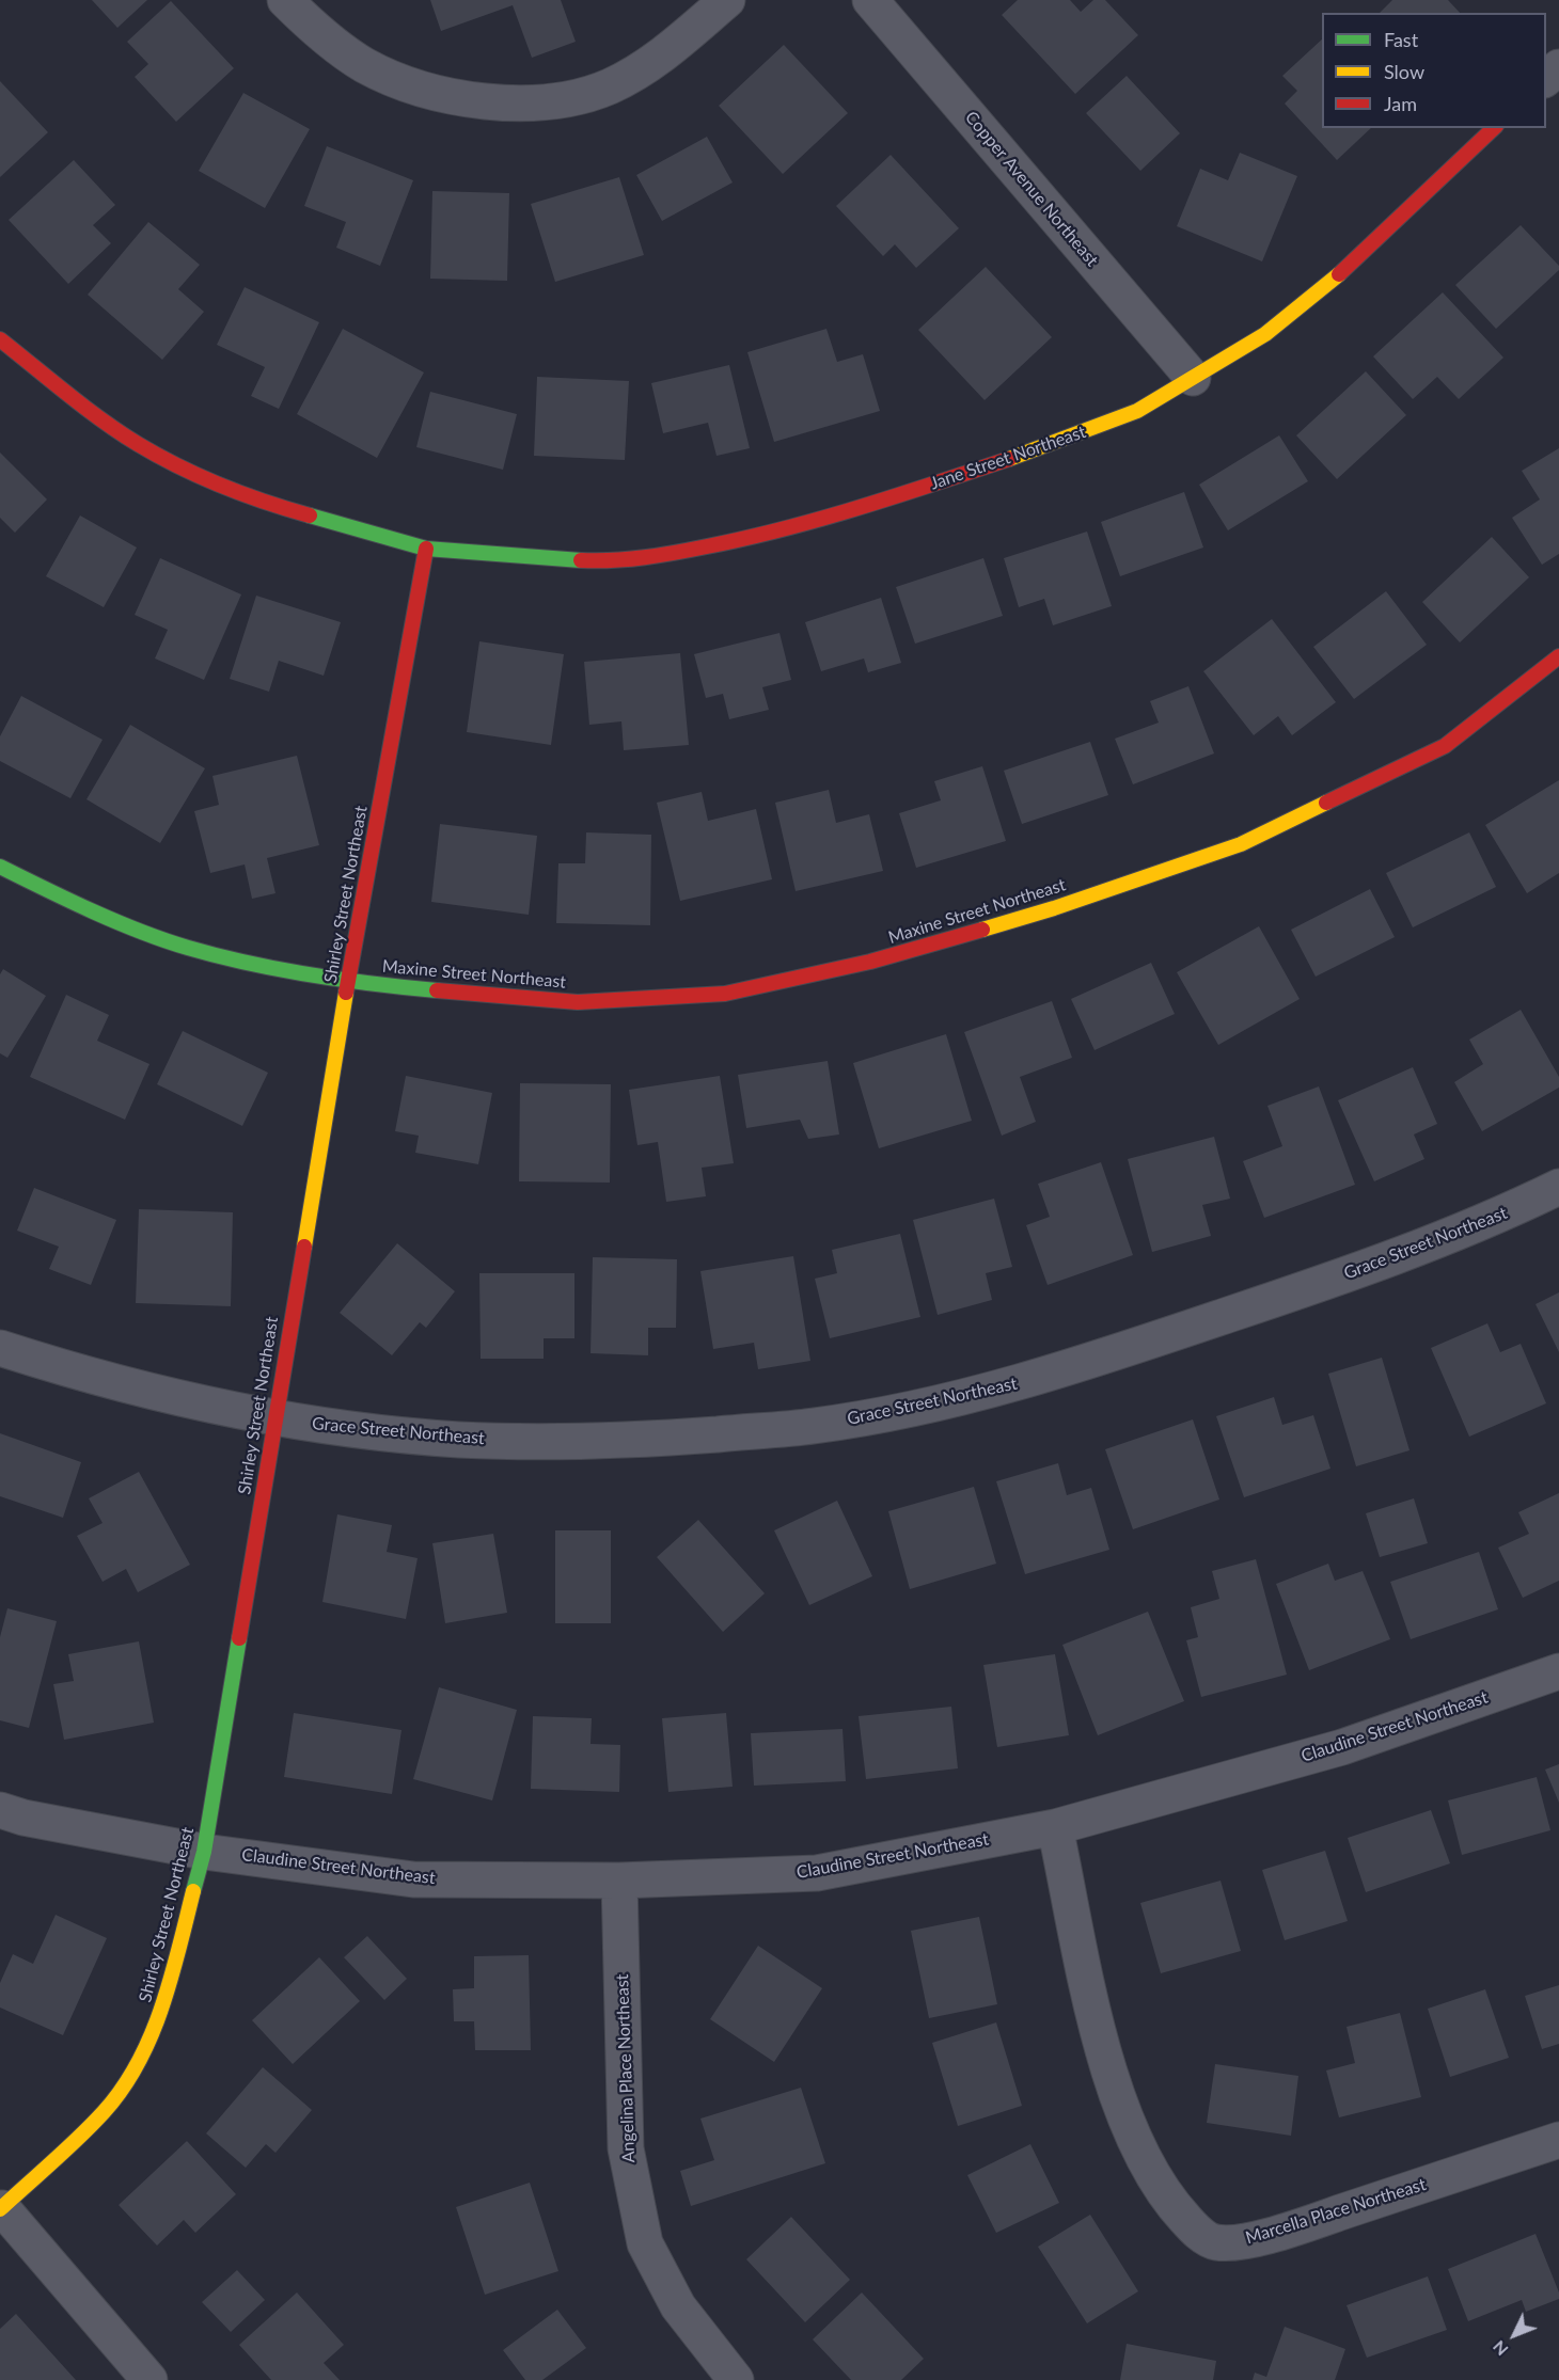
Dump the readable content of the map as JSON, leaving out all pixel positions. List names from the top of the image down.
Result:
{
  "streets": {
    "street": [
      "Copper Avenue Northeast",
      "Jane Street Northeast",
      "Shirley Street Northeast",
      "Maxine Street Northeast",
      "Grace Street Northeast",
      "Claudine Street Northeast",
      "Angelina Place Northeast",
      "Marcella Place Northeast"
    ]
  },
  "crossings": [
    ["Copper Avenue Northeast", "Jane Street Northeast"],
    ["Jane Street Northeast", "Shirley Street Northeast"],
    ["Shirley Street Northeast", "Maxine Street Northeast"],
    ["Shirley Street Northeast", "Grace Street Northeast"],
    ["Shirley Street Northeast", "Claudine Street Northeast"],
    ["Claudine Street Northeast", "Angelina Place Northeast"],
    ["Claudine Street Northeast", "Marcella Place Northeast"]
  ],
  "legend": ["Fast", "Slow", "Jam"],
  "north": "bottom left"
}
